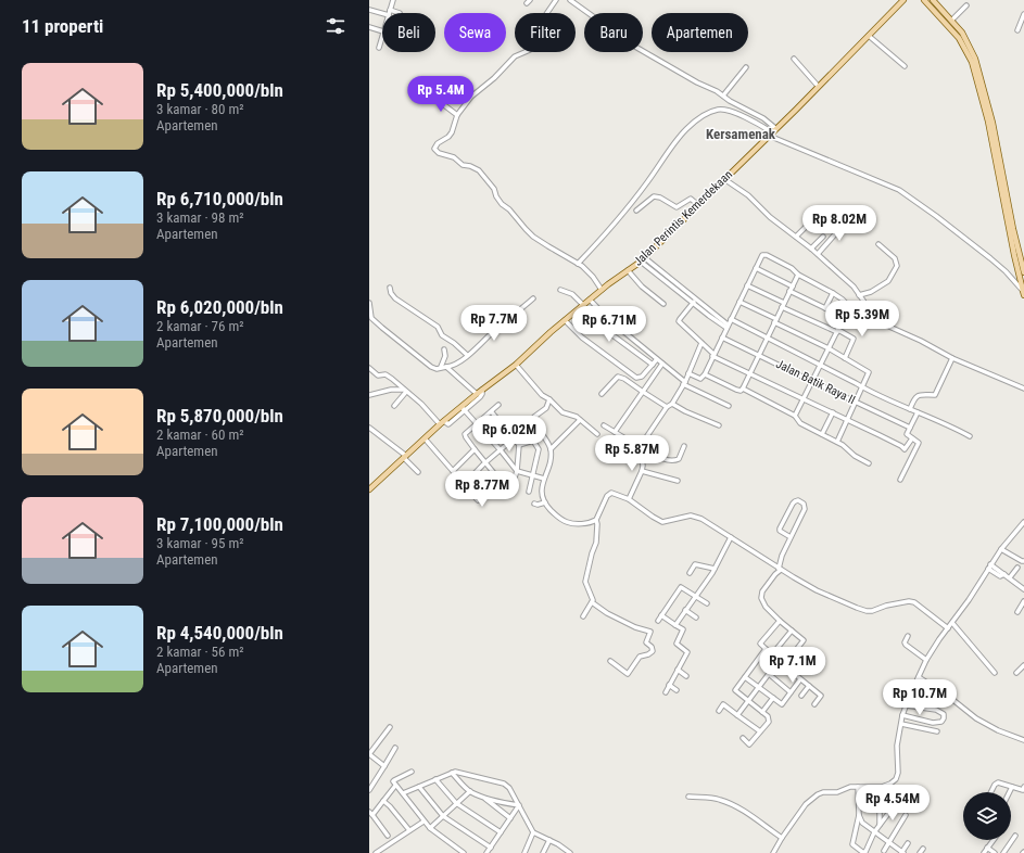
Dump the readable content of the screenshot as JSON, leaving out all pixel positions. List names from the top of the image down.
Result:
{
  "streets": {
    "main road": ["Jalan Perintis Kemerdekaan"],
    "street": ["Jalan Batik Raya II"]
  },
  "districts": ["Kersamenak"],
  "page": {
    "heading": "11 properti",
    "chip": [
      "Beli",
      "Sewa",
      "Filter",
      "Baru",
      "Apartemen"
    ],
    "list": [
      {
        "name": "Rp 5,400,000/bln",
        "note": "3 kamar · 80 m² · Apartemen"
      },
      {
        "name": "Rp 6,710,000/bln",
        "note": "3 kamar · 98 m² · Apartemen"
      },
      {
        "name": "Rp 6,020,000/bln",
        "note": "2 kamar · 76 m² · Apartemen"
      },
      {
        "name": "Rp 5,870,000/bln",
        "note": "2 kamar · 60 m² · Apartemen"
      },
      {
        "name": "Rp 7,100,000/bln",
        "note": "3 kamar · 95 m² · Apartemen"
      },
      {
        "name": "Rp 4,540,000/bln",
        "note": "2 kamar · 56 m² · Apartemen"
      }
    ],
    "price": [
      "Rp 5.4M",
      "Rp 8.02M",
      "Rp 5.39M",
      "Rp 7.7M",
      "Rp 6.71M",
      "Rp 6.02M",
      "Rp 5.87M",
      "Rp 8.77M",
      "Rp 7.1M",
      "Rp 10.7M",
      "Rp 4.54M"
    ]
  }
}
